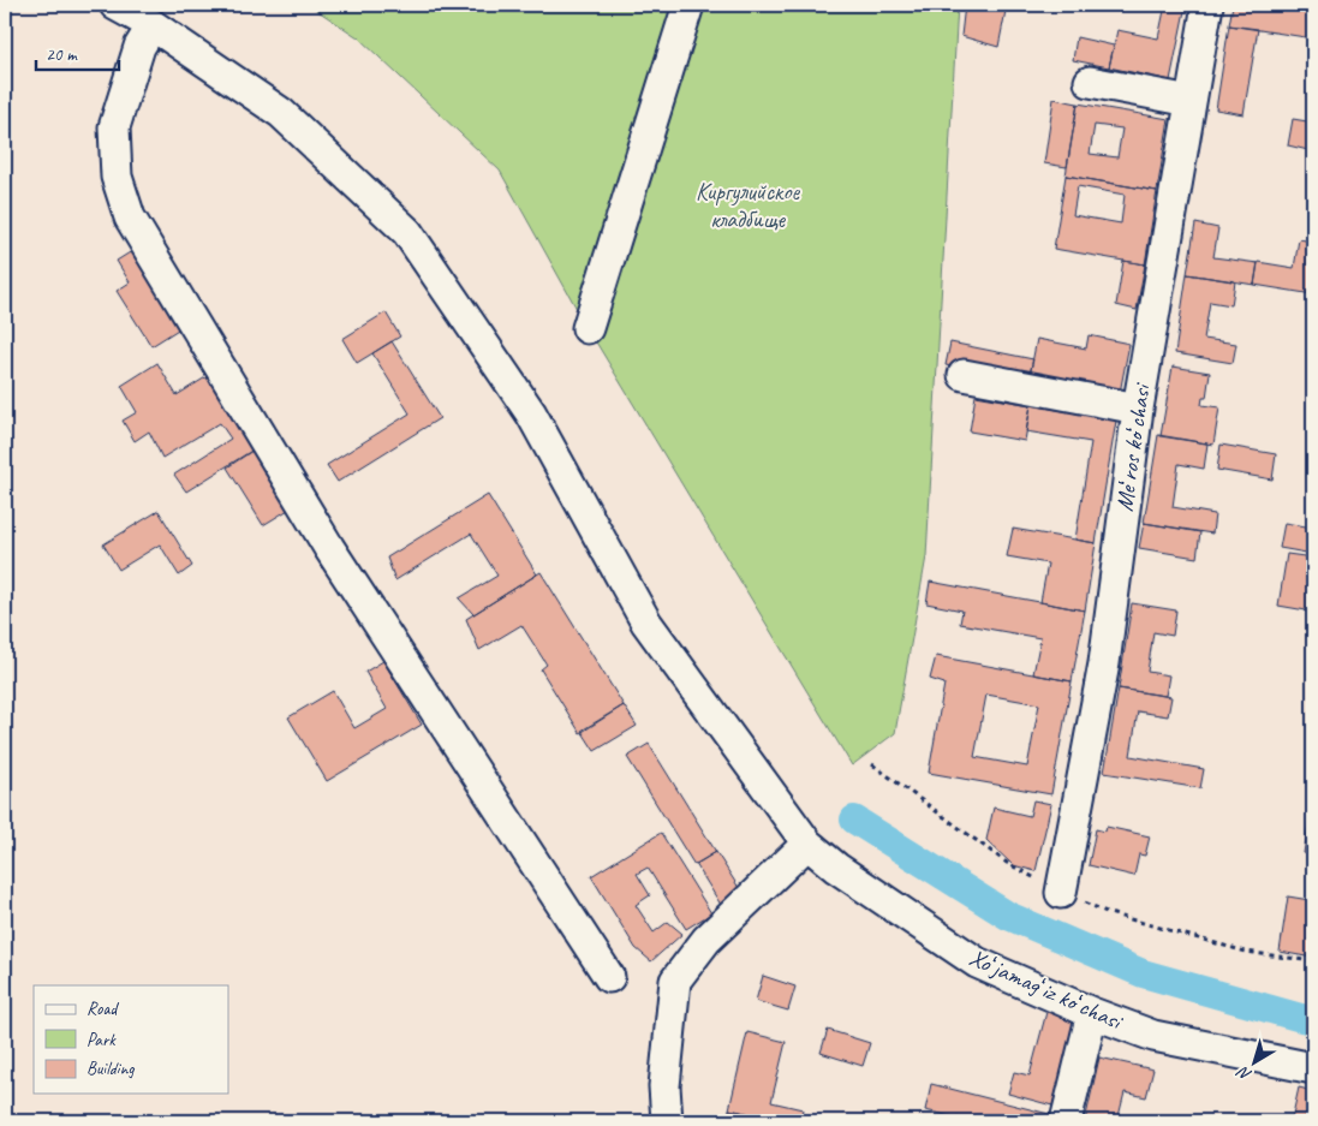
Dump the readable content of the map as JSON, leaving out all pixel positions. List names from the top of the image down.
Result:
{
  "streets": {
    "street": ["Meʻros koʻchasi", "Xoʻjamagʻiz koʻchasi"]
  },
  "parks": ["Киргулийское кладбище"],
  "legend": ["Road", "Park", "Building"],
  "scale_bar": "20 m",
  "north": "bottom left"
}
